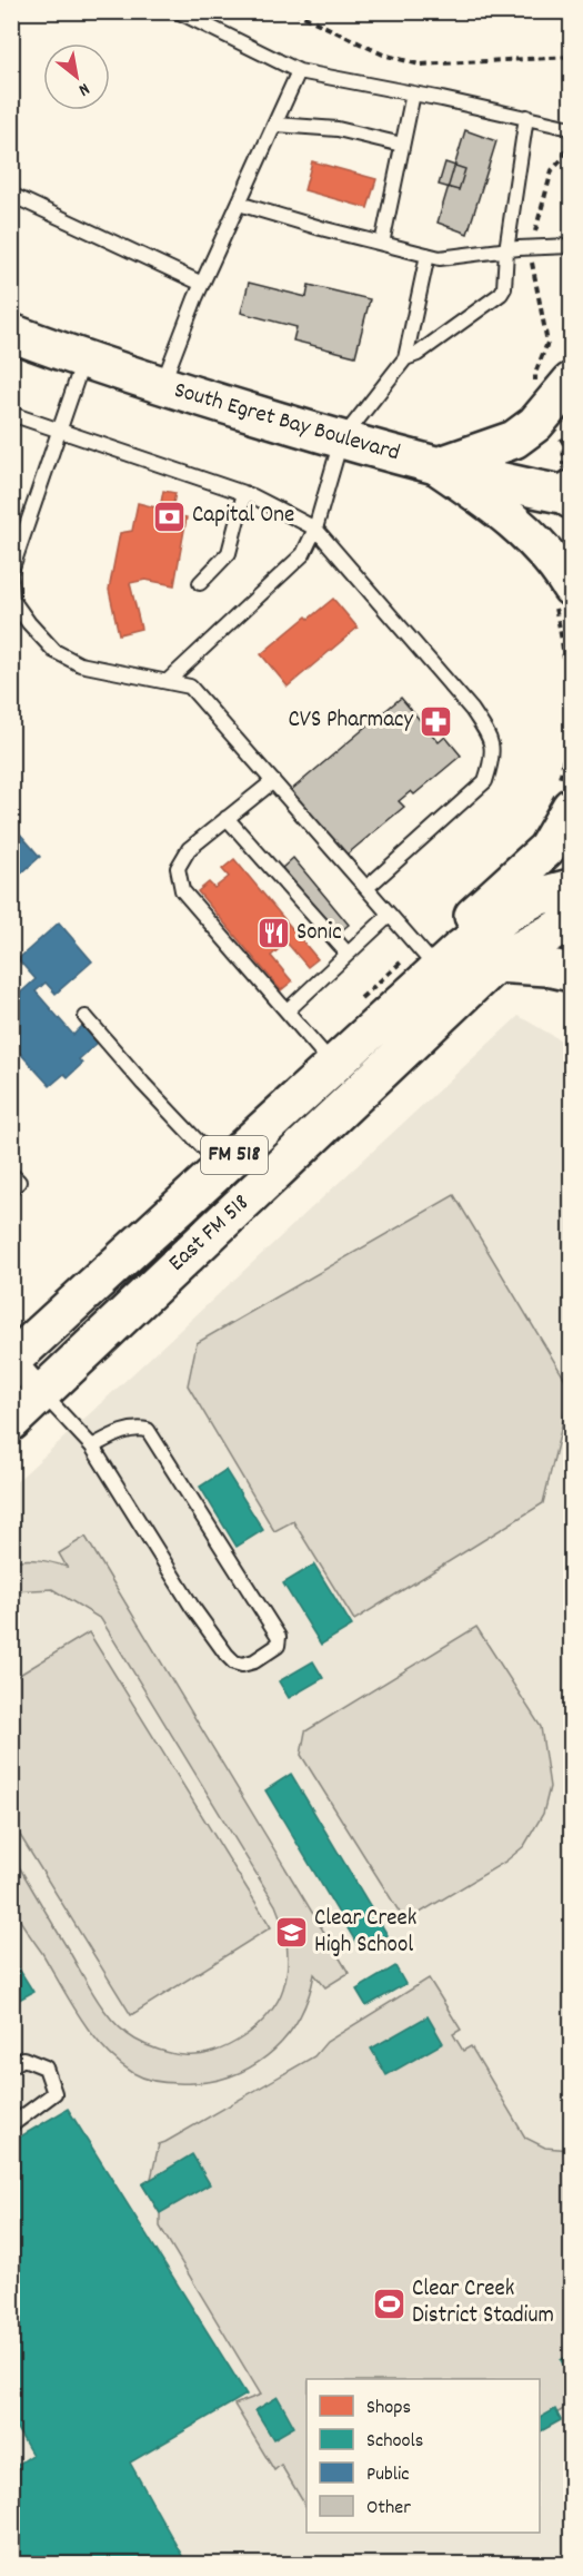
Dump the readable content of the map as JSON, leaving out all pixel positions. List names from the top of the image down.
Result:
{
  "streets": {
    "main road": ["South Egret Bay Boulevard", "FM 518", "East FM 518"]
  },
  "crossings": [
    ["FM 518", "East FM 518"]
  ],
  "places": {
    "bank": ["Capital One"],
    "pharmacy": ["CVS Pharmacy"],
    "restaurant": ["Sonic"],
    "school or university": ["Clear Creek High School"],
    "sports": ["Clear Creek District Stadium"]
  },
  "legend": [
    "Shops",
    "Schools",
    "Public",
    "Other"
  ],
  "north": "bottom right"
}
